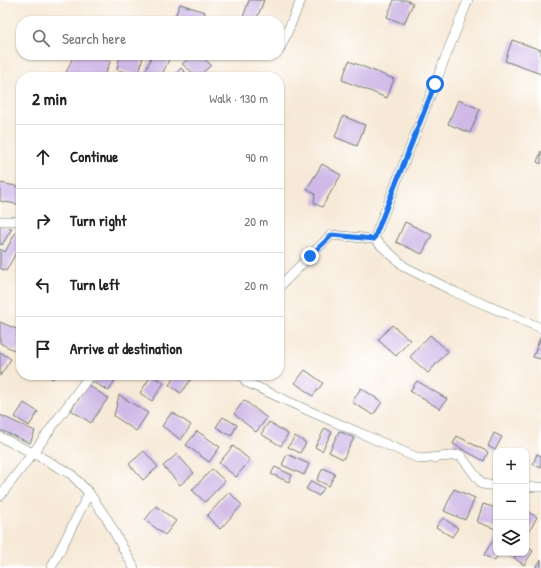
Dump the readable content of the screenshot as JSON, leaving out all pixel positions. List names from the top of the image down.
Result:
{
  "page": {
    "search": "Search here",
    "heading": ["2 min", "Walk · 130 m"],
    "list": [
      ["Continue", "90 m"],
      ["Turn right", "20 m"],
      ["Turn left", "20 m"],
      "Arrive at destination"
    ],
    "map_buttons": ["+", "−"]
  }
}
